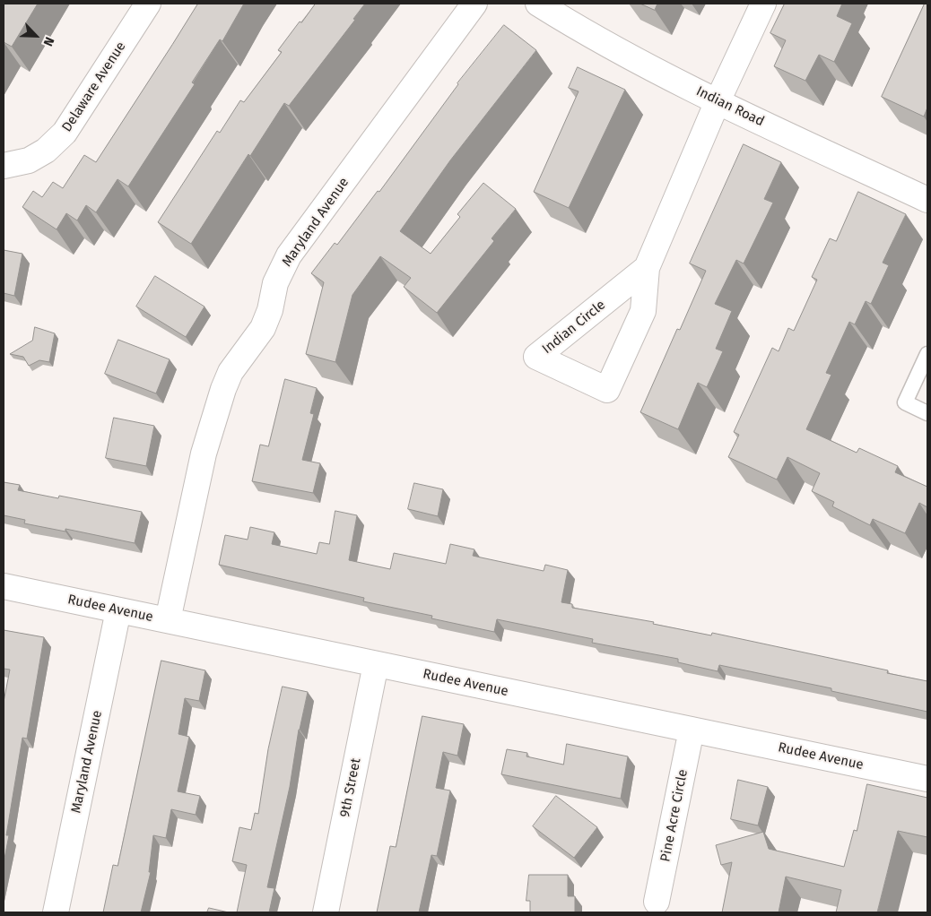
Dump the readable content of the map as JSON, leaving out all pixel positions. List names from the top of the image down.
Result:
{
  "streets": {
    "street": [
      "Delaware Avenue",
      "Indian Road",
      "Maryland Avenue",
      "Indian Circle",
      "Rudee Avenue",
      "9th Street",
      "Pine Acre Circle"
    ]
  },
  "crossings": [
    ["Indian Road", "Indian Circle"],
    ["Maryland Avenue", "Rudee Avenue"],
    ["Rudee Avenue", "9th Street"],
    ["Rudee Avenue", "Pine Acre Circle"]
  ],
  "north": "bottom right"
}
